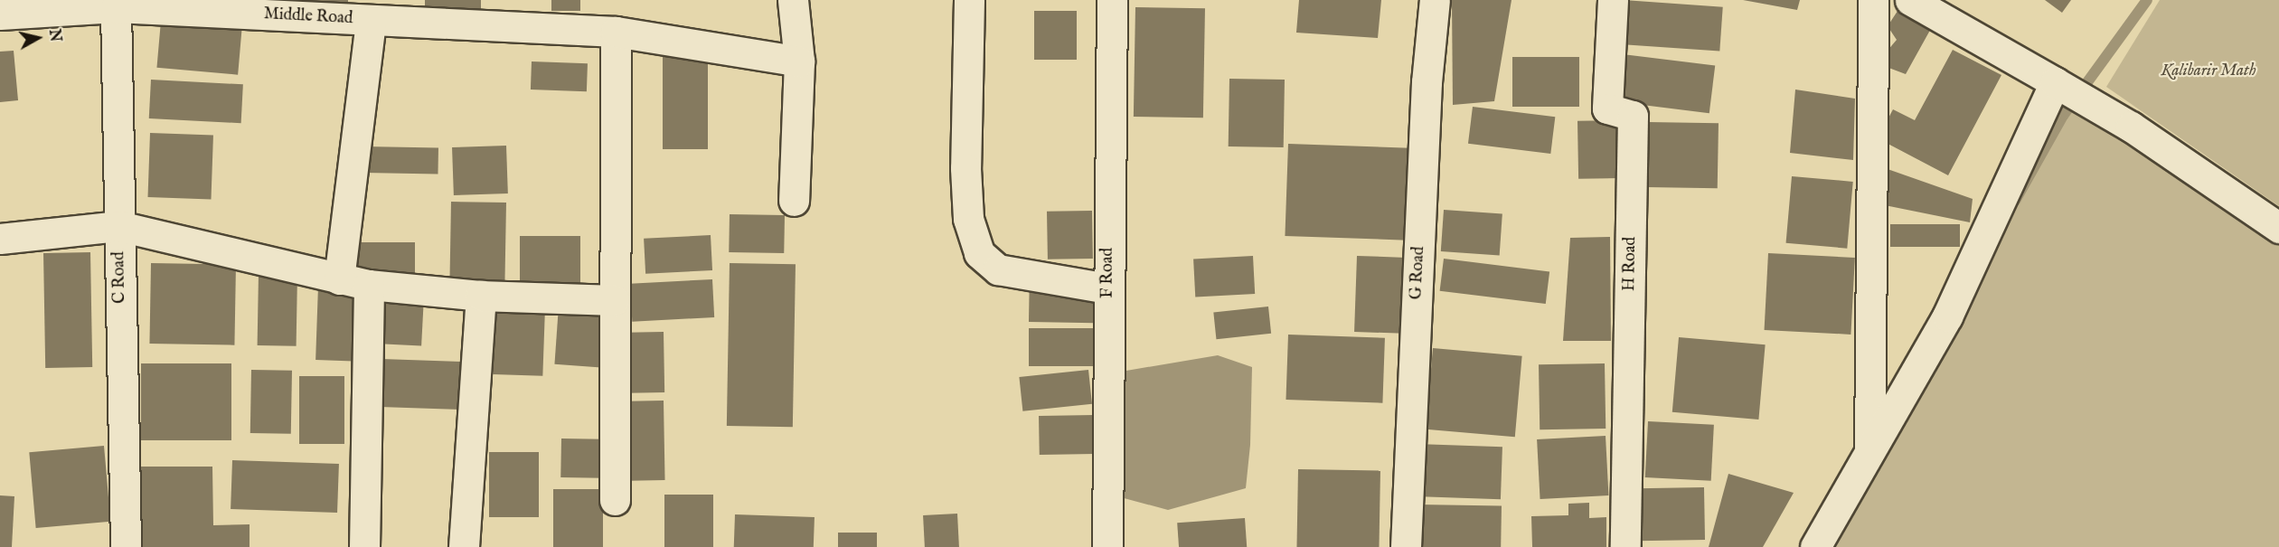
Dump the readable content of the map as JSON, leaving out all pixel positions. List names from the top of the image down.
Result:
{
  "streets": {
    "street": [
      "Middle Road",
      "H Road",
      "F Road",
      "G Road",
      "C Road"
    ]
  },
  "crossings": [
    ["Middle Road", "C Road"]
  ],
  "parks": ["Kalibarir Math"],
  "north": "right"
}
